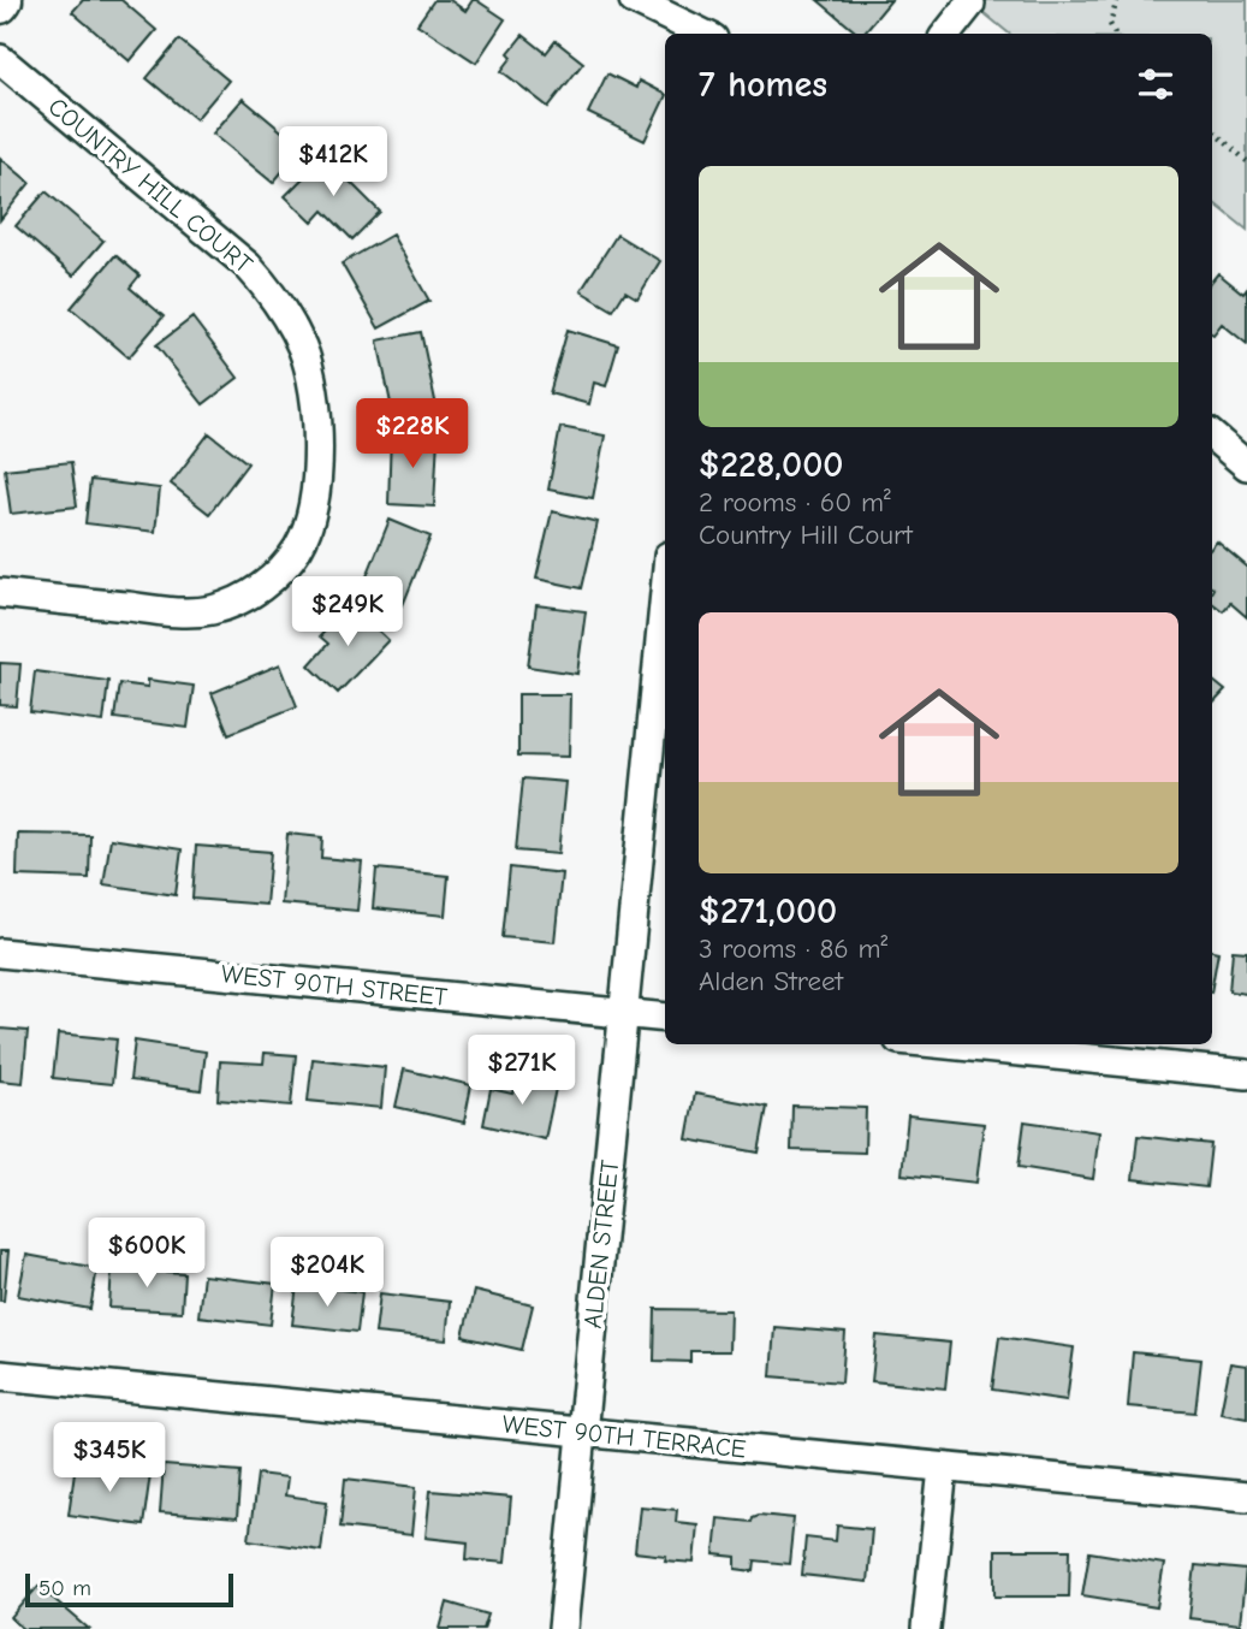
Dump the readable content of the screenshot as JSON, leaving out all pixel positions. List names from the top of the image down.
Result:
{
  "streets": {
    "street": [
      "COUNTRY HILL COURT",
      "WEST 90TH STREET",
      "ALDEN STREET",
      "WEST 90TH TERRACE"
    ]
  },
  "crossings": [
    ["WEST 90TH STREET", "ALDEN STREET"],
    ["ALDEN STREET", "WEST 90TH TERRACE"]
  ],
  "scale_bar": "50 m",
  "page": {
    "heading": "7 homes",
    "price": [
      "$412K",
      "$228K",
      "$249K",
      "$271K",
      "$600K",
      "$204K",
      "$345K"
    ],
    "list": [
      {
        "name": "$228,000",
        "note": "2 rooms · 60 m² · Country Hill Court"
      },
      {
        "name": "$271,000",
        "note": "3 rooms · 86 m² · Alden Street"
      }
    ],
    "scale": "50 m"
  }
}
